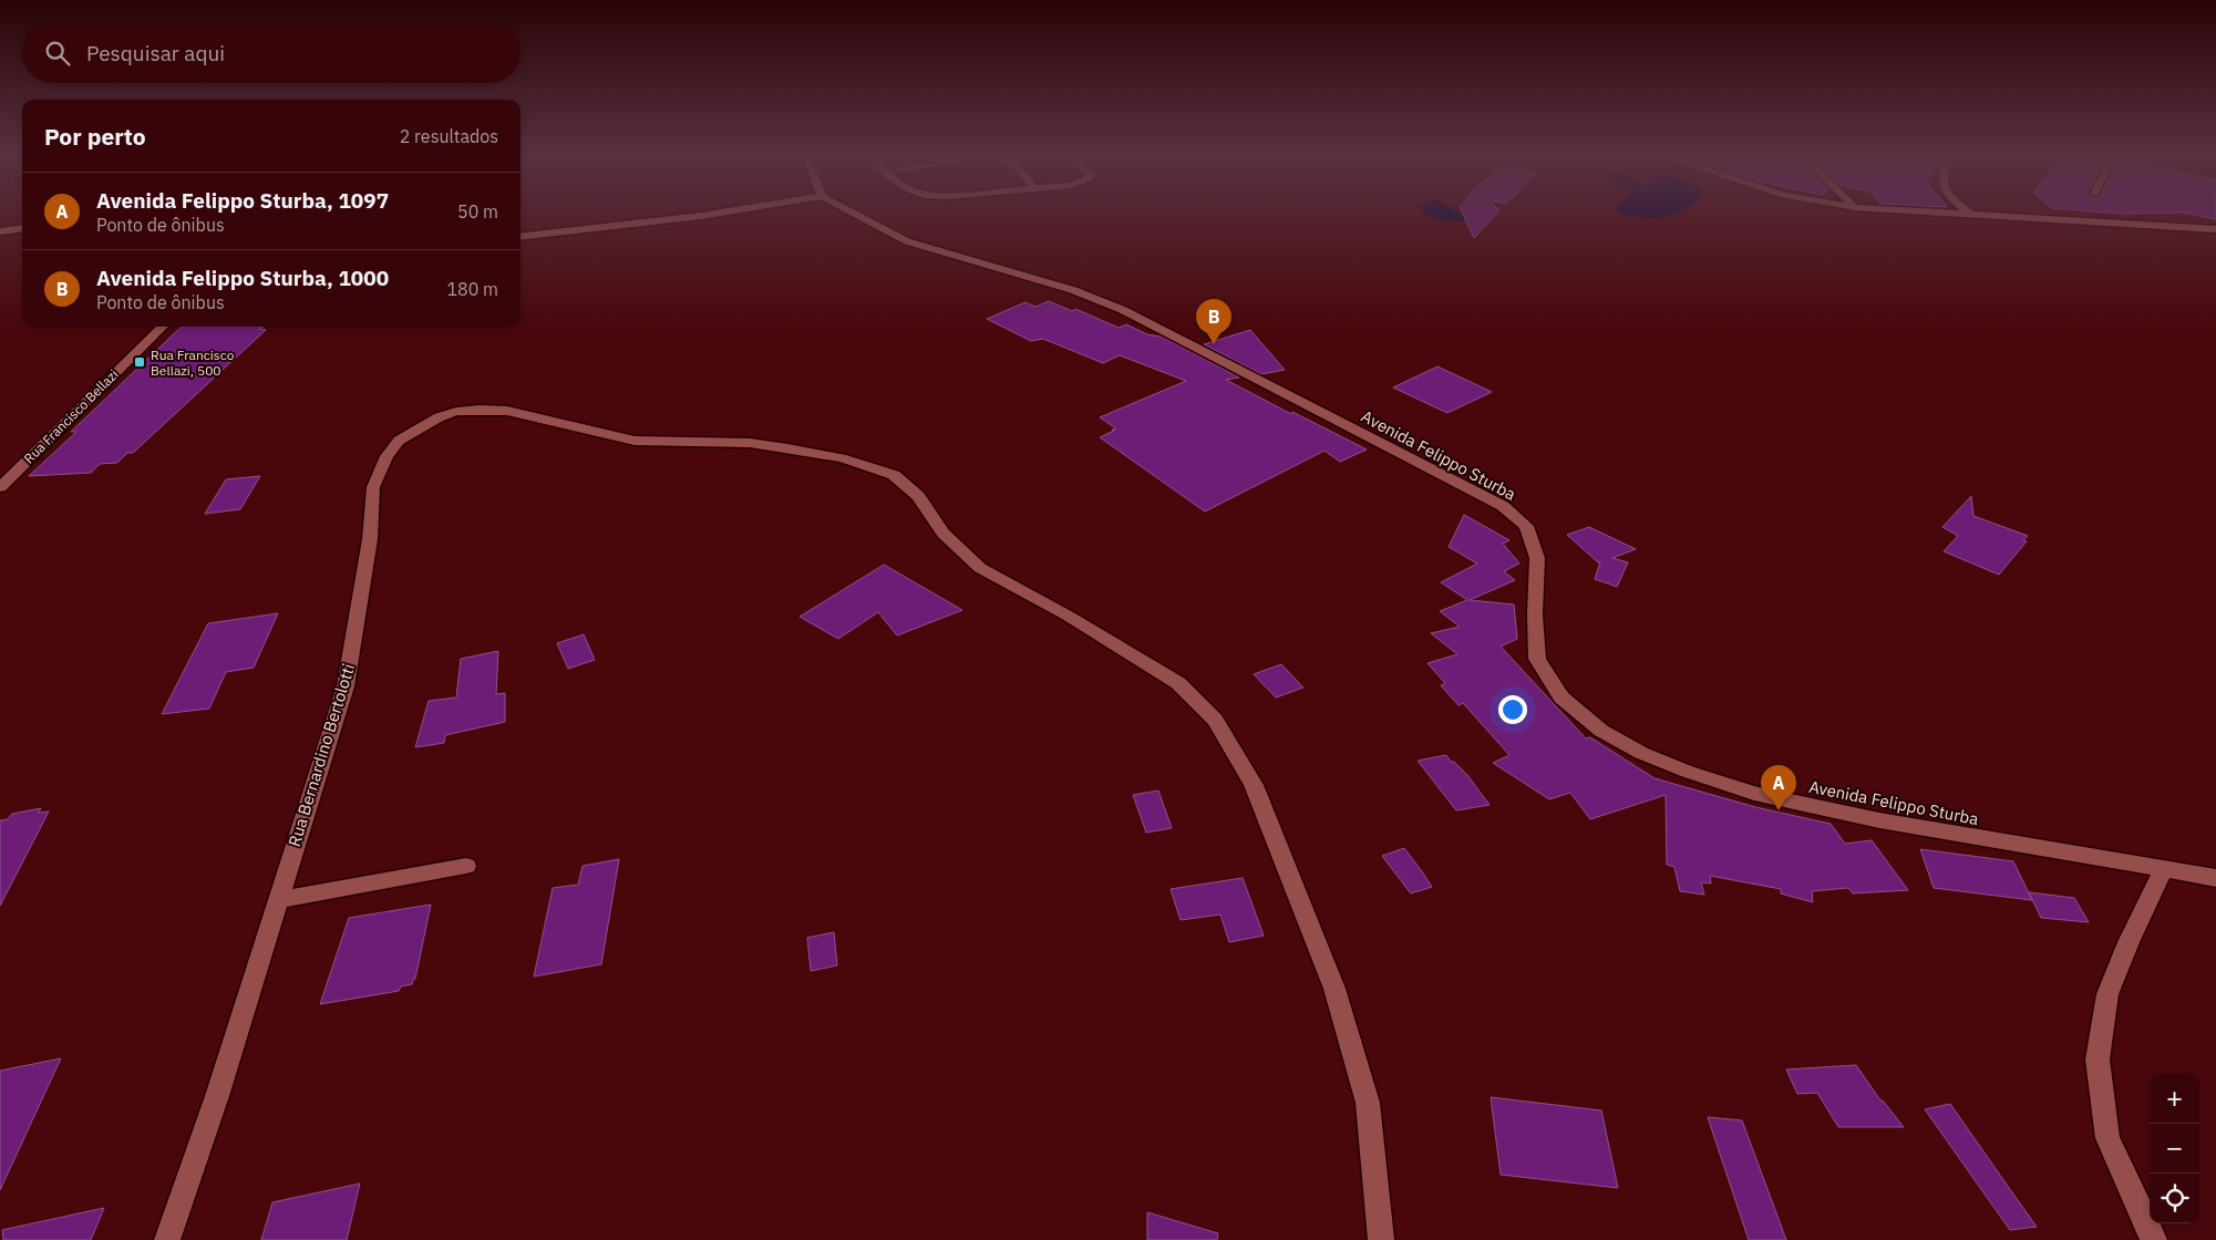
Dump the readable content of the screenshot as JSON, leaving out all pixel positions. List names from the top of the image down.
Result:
{
  "streets": {
    "street": ["Rua Francisco Bellazi", "Avenida Felippo Sturba", "Rua Bernardino Bertolotti"]
  },
  "places": {
    "transit": ["Rua Francisco Bellazi, 500"]
  },
  "page": {
    "search": "Pesquisar aqui",
    "heading": ["Por perto", "2 resultados"],
    "list": [
      {
        "mark": "A",
        "name": "Avenida Felippo Sturba, 1097",
        "note": "Ponto de ônibus",
        "value": "50 m"
      },
      {
        "mark": "B",
        "name": "Avenida Felippo Sturba, 1000",
        "note": "Ponto de ônibus",
        "value": "180 m"
      }
    ],
    "pins": ["B", "A"],
    "map_buttons": ["+", "−"]
  }
}
